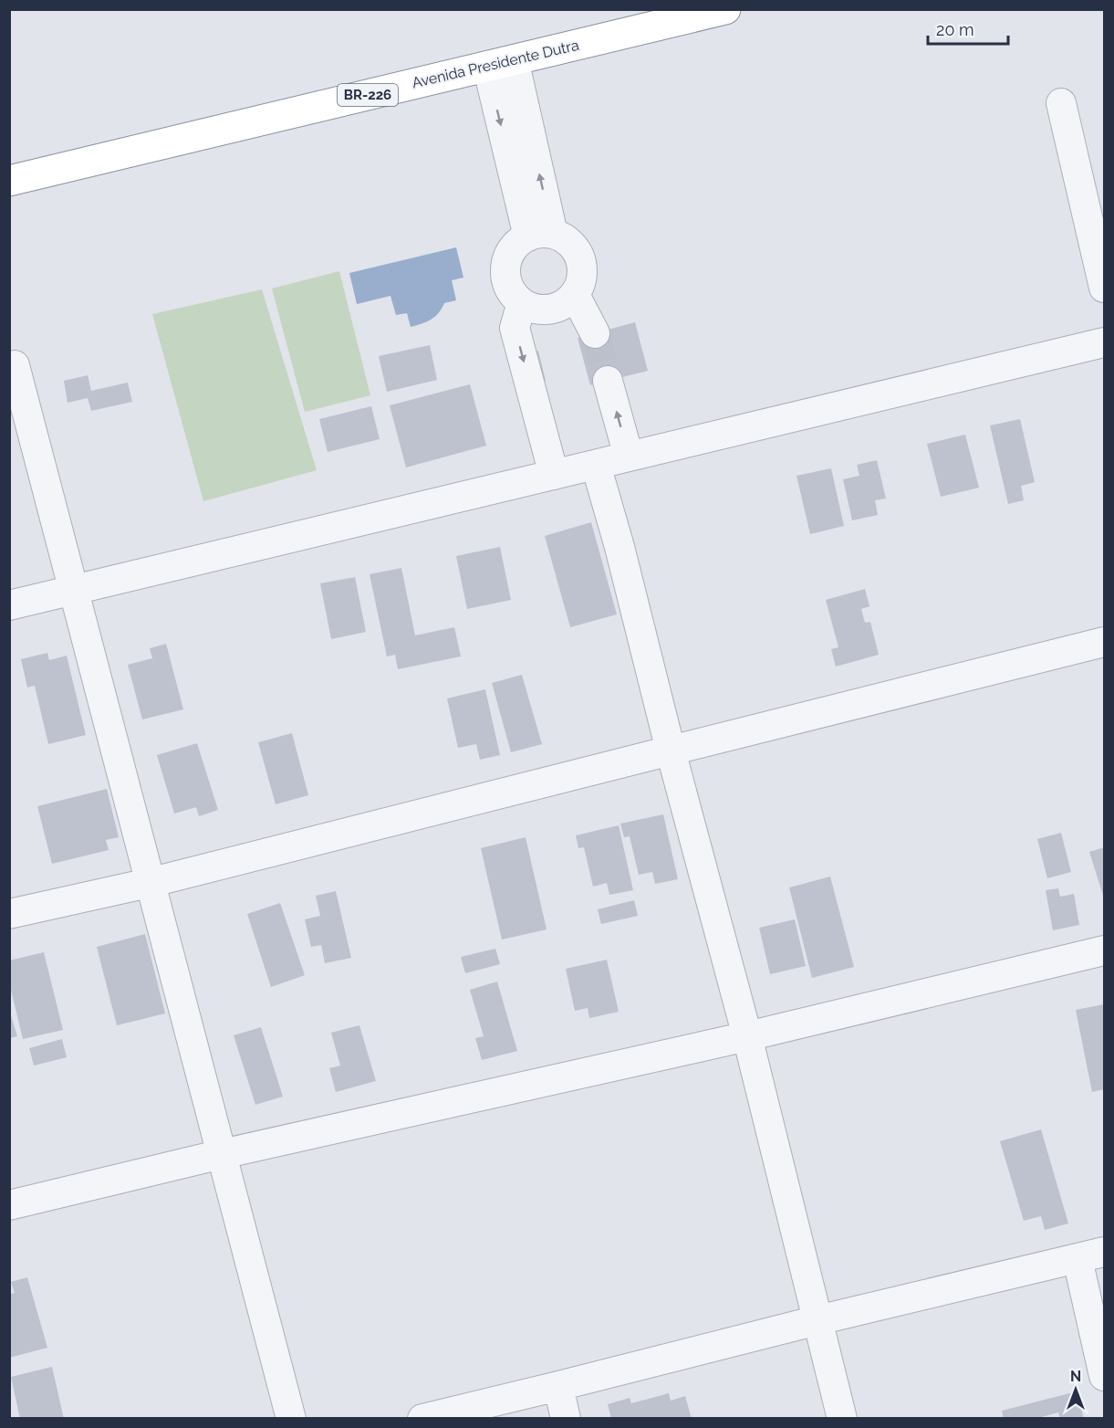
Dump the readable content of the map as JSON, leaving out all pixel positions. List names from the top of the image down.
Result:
{
  "streets": {
    "highway": ["Avenida Presidente Dutra", "BR-226"]
  },
  "scale_bar": "20 m",
  "north": "top"
}
